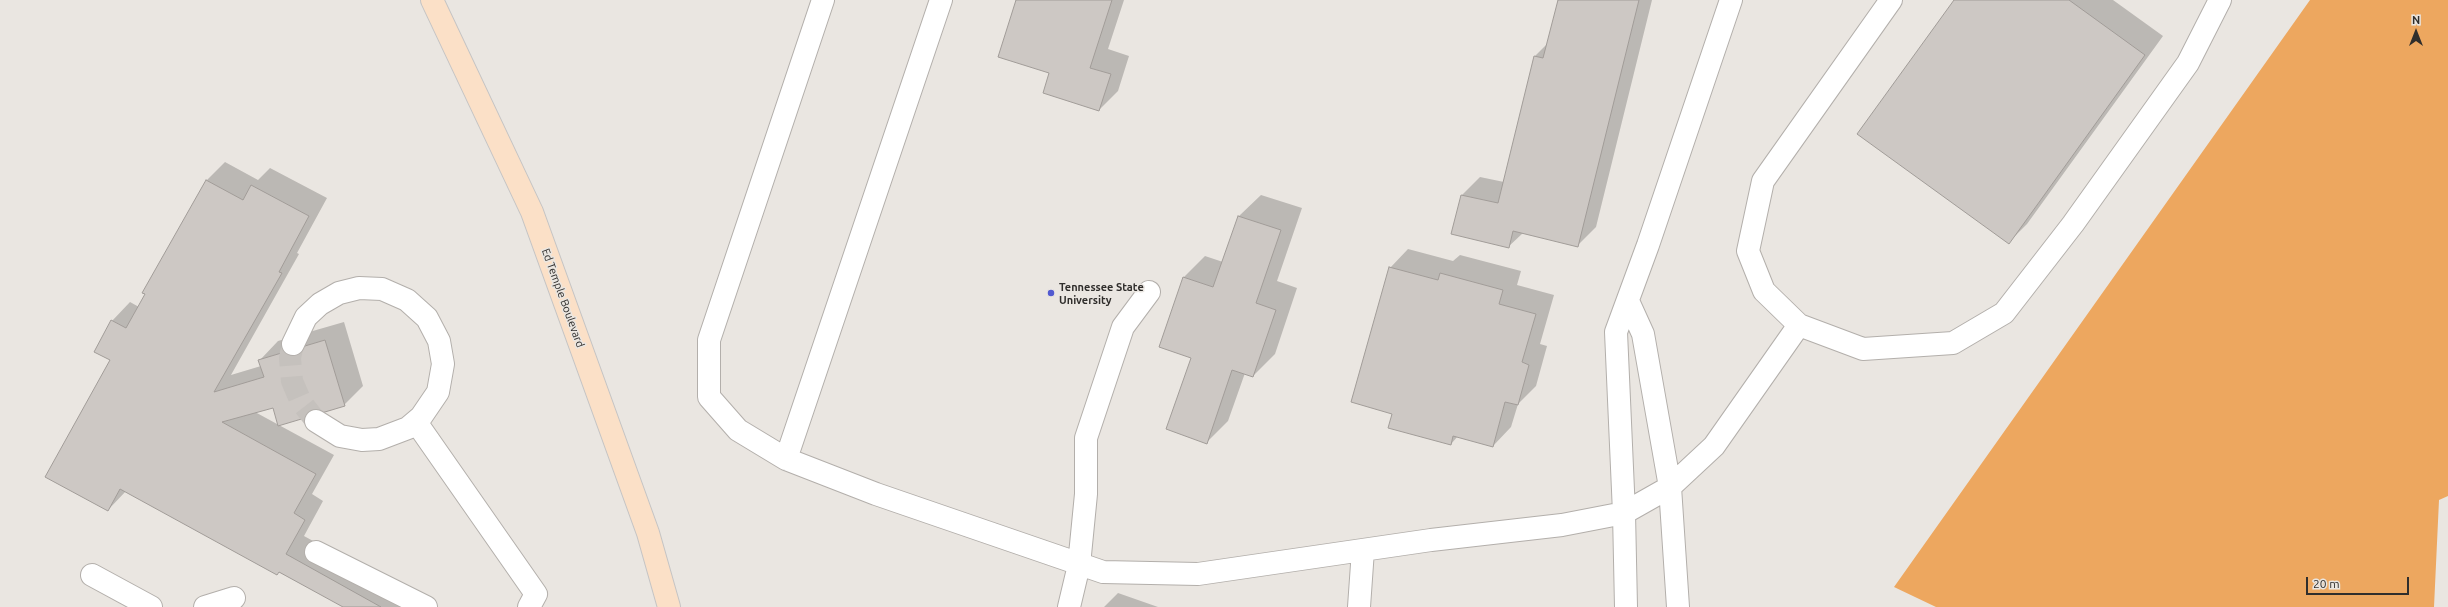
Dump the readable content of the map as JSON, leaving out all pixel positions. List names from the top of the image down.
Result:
{
  "streets": {
    "main road": ["Ed Temple Boulevard"]
  },
  "places": ["Tennessee State University"],
  "scale_bar": "20 m",
  "north": "top"
}
